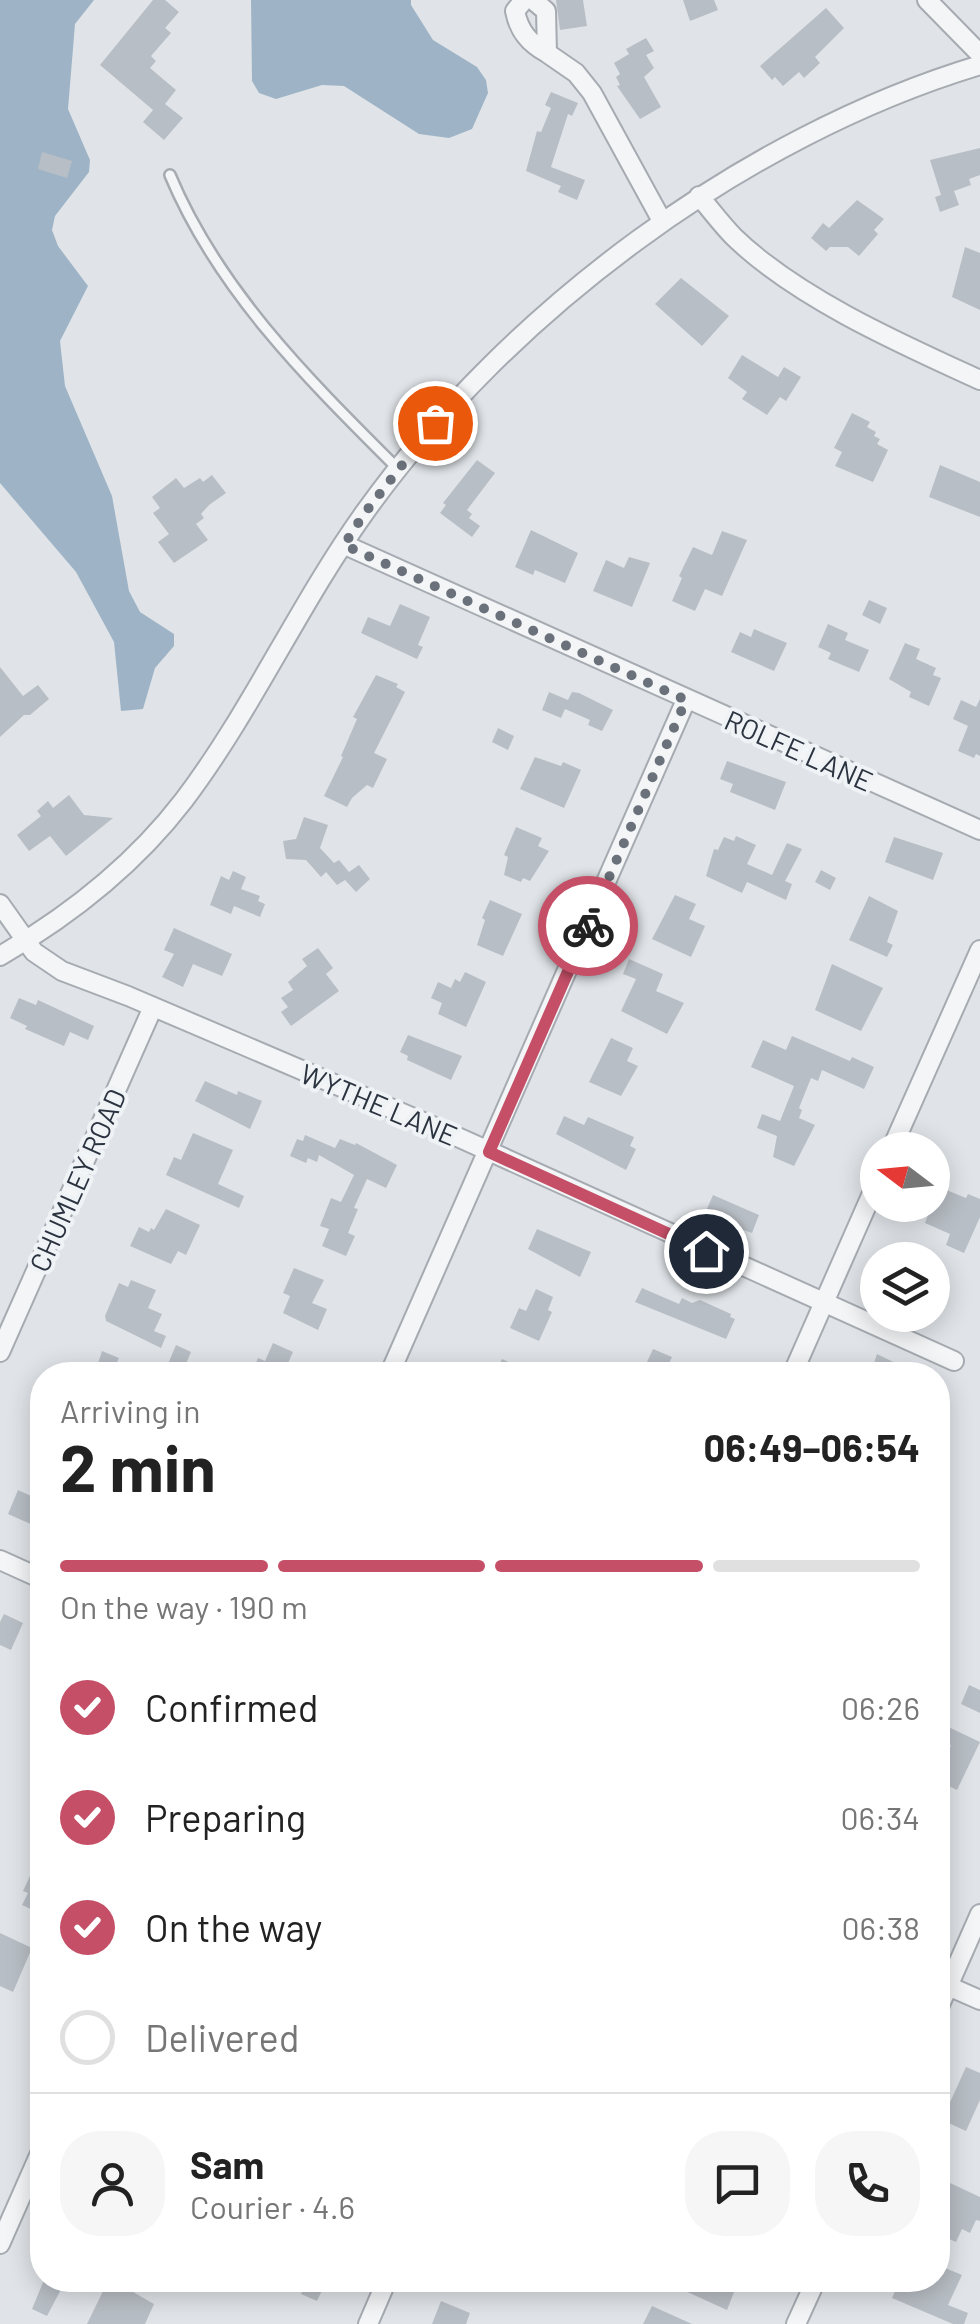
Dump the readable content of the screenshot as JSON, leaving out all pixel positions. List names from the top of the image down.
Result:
{
  "streets": {
    "street": ["ROLFE LANE", "WYTHE LANE", "CHUMLEY ROAD"]
  },
  "crossings": [
    ["WYTHE LANE", "CHUMLEY ROAD"]
  ],
  "north": "left",
  "page": {
    "heading": ["2 min", "Arriving in", "06:49–06:54"],
    "panel": ["Sam", "Courier · 4.6"],
    "bar": "On the way · 190 m",
    "list": [
      ["Confirmed", "06:26"],
      ["Preparing", "06:34"],
      ["On the way", "06:38"],
      "Delivered"
    ]
  }
}
